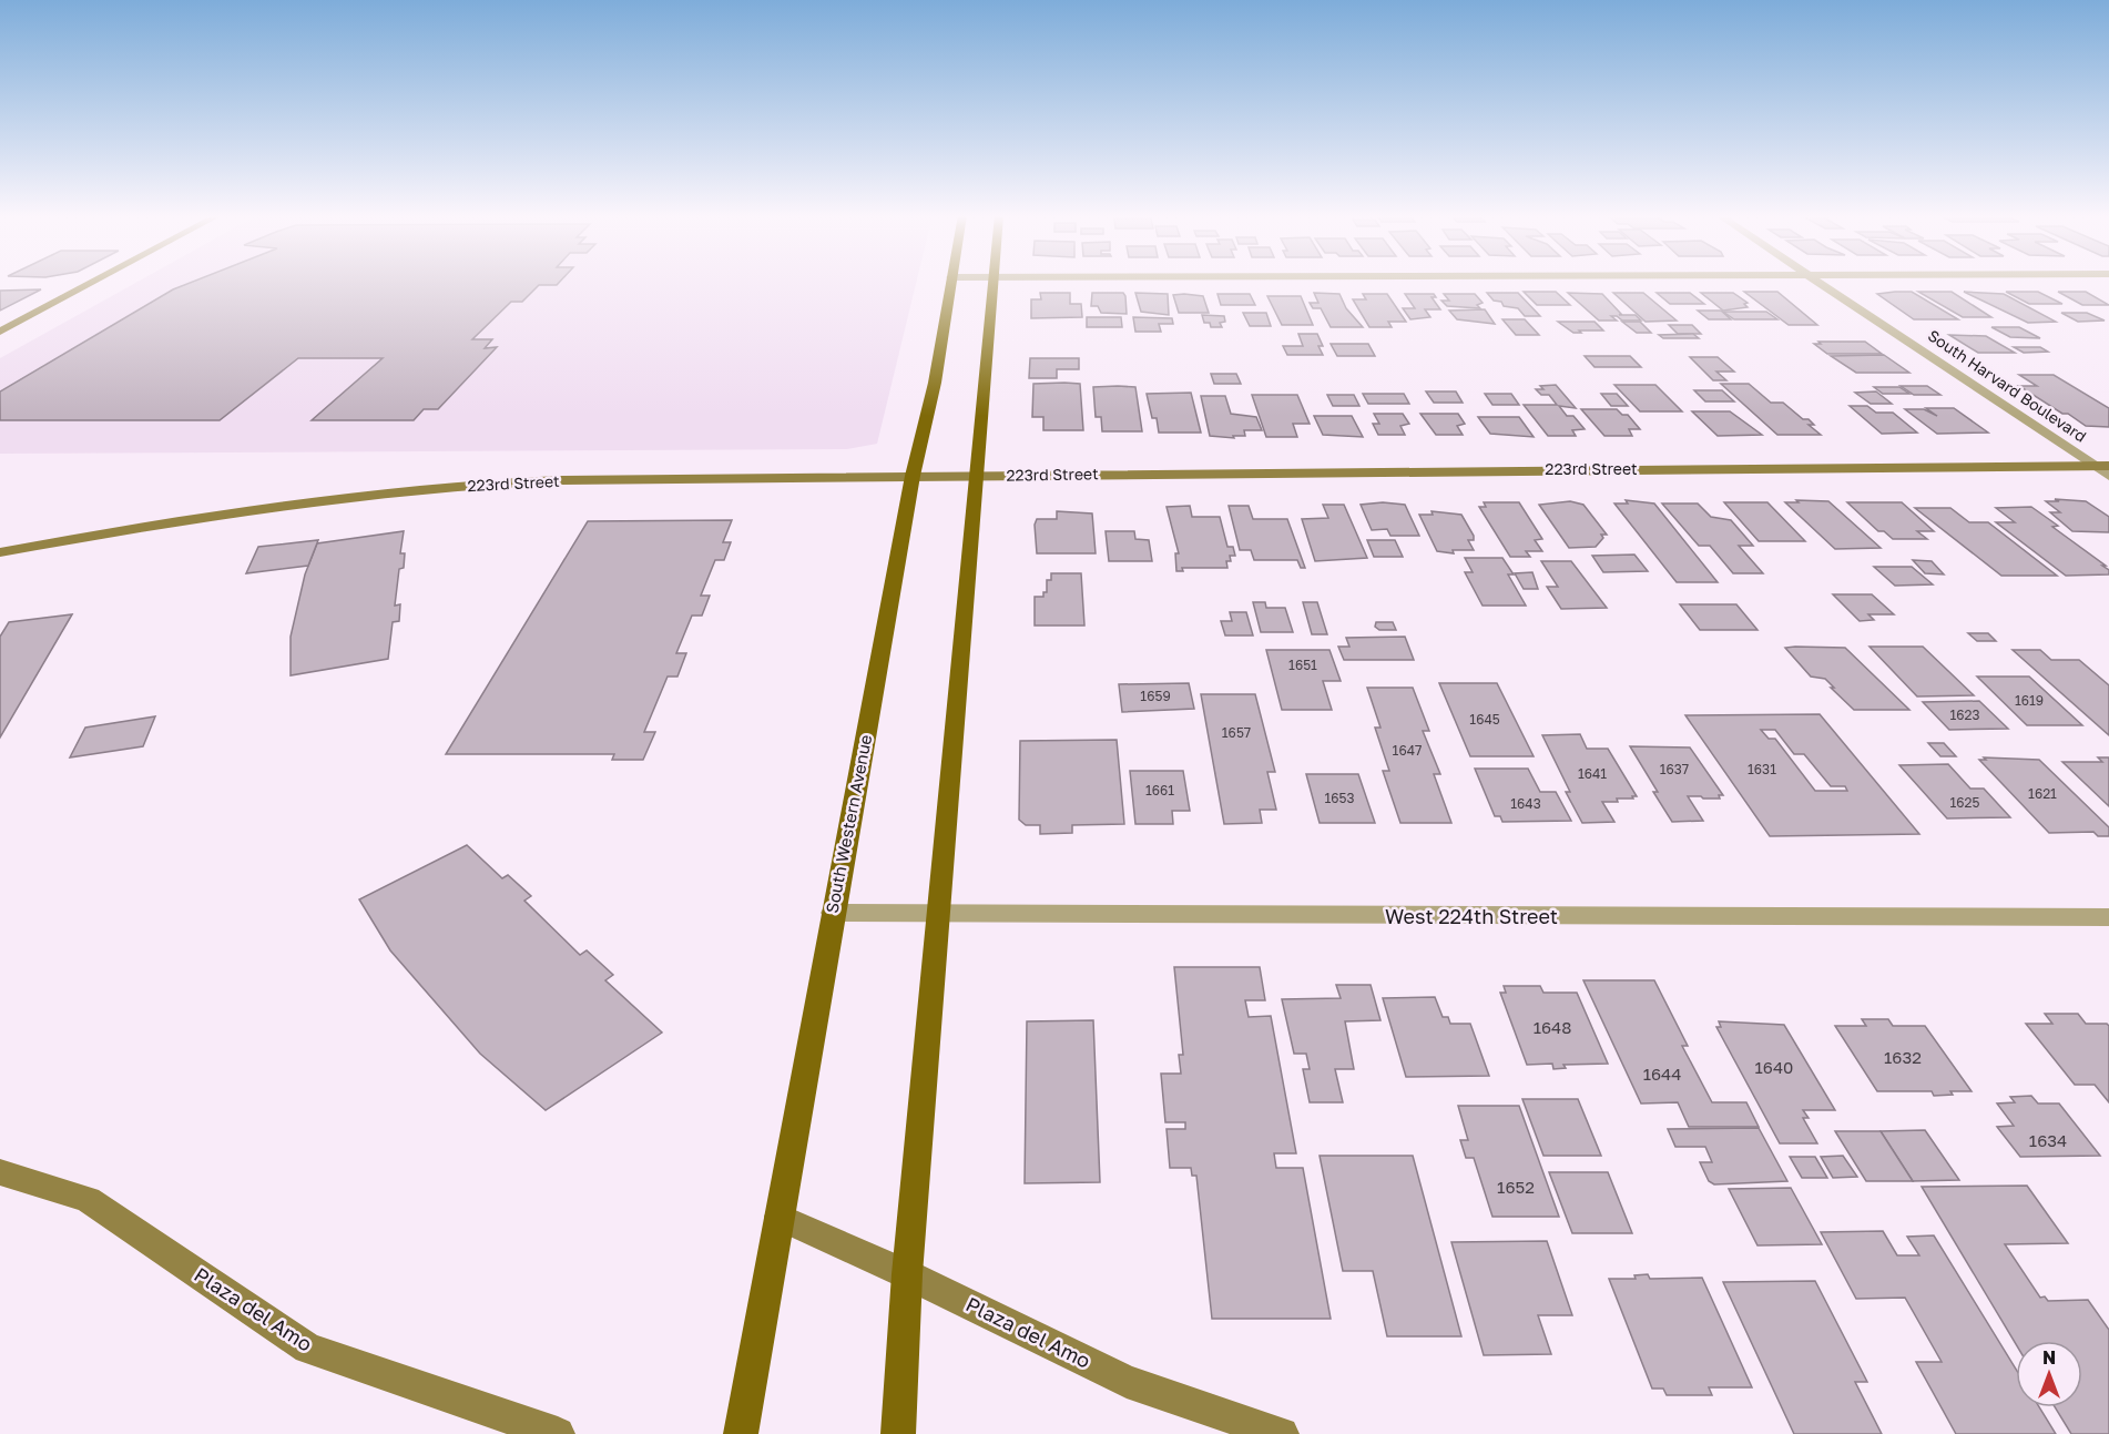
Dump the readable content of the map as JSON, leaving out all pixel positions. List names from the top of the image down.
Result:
{
  "streets": {
    "main road": ["223rd Street", "South Western Avenue", "Plaza del Amo"],
    "street": ["South Harvard Boulevard", "West 224th Street"]
  },
  "crossings": [
    ["South Harvard Boulevard", "223rd Street"],
    ["223rd Street", "South Western Avenue"],
    ["South Western Avenue", "West 224th Street"],
    ["South Western Avenue", "Plaza del Amo"]
  ],
  "house_numbers": [
    "1651",
    "1659",
    "1619",
    "1623",
    "1645",
    "1657",
    "1647",
    "1637",
    "1631",
    "1641",
    "1661",
    "1621",
    "1653",
    "1625",
    "1643",
    "1648",
    "1632",
    "1640",
    "1644",
    "1634",
    "1652"
  ],
  "north": "top"
}
